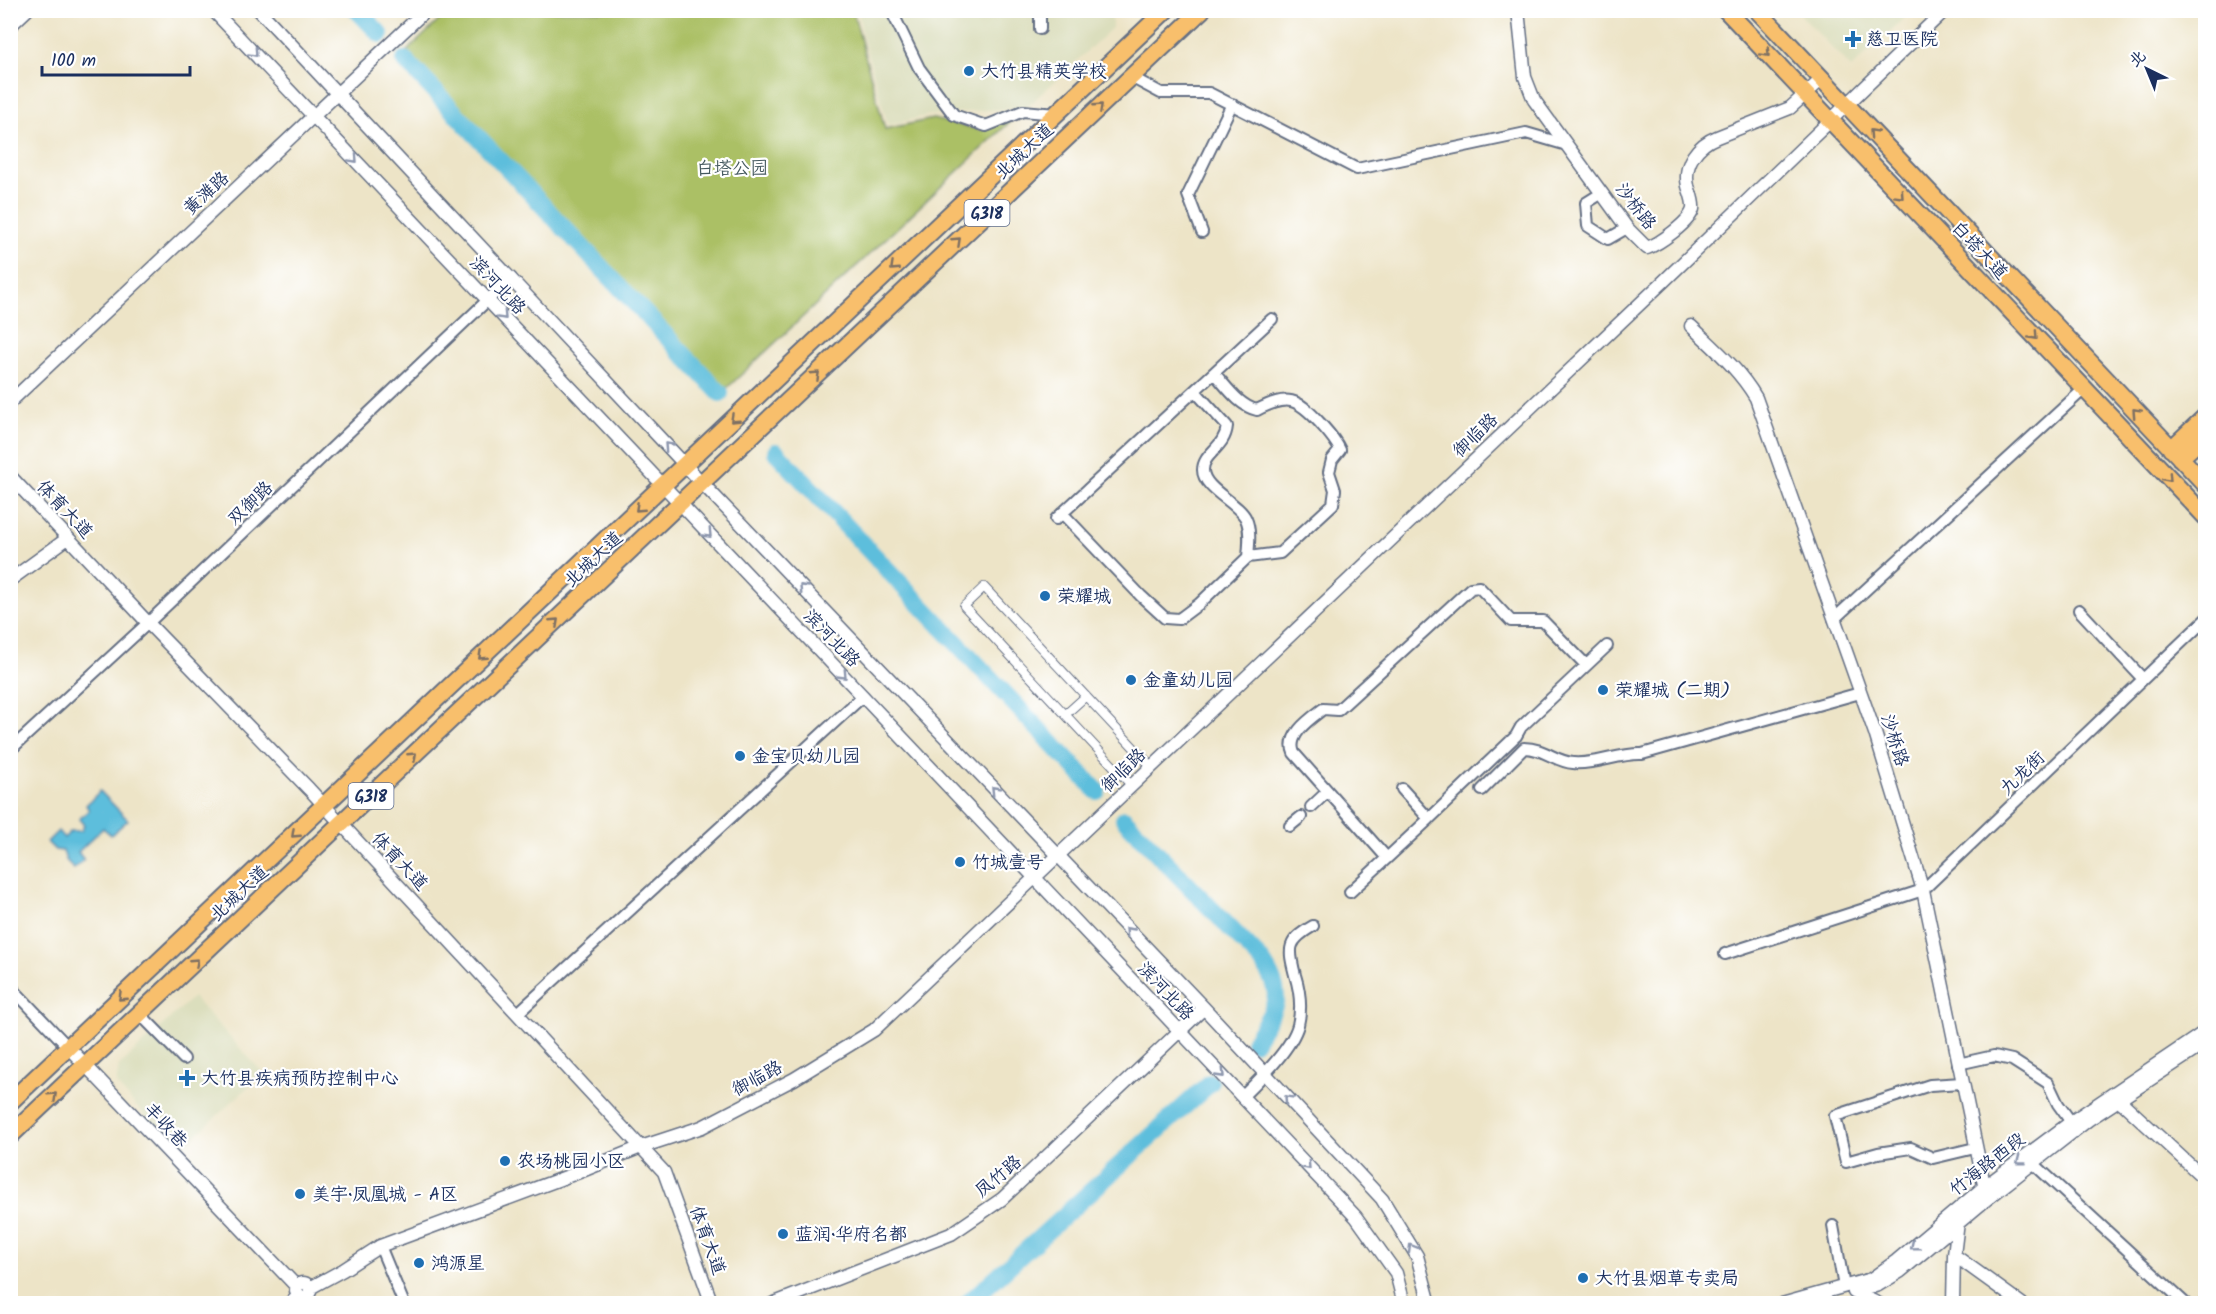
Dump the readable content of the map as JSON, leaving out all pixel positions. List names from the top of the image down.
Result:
{
  "streets": {
    "highway": ["北城大道", "G318", "白塔大道"],
    "street": [
      "黄滩路",
      "沙桥路",
      "滨河北路",
      "御临路",
      "双御路",
      "体育大道",
      "九龙街",
      "丰收巷",
      "竹海路西段",
      "凤竹路"
    ]
  },
  "crossings": [
    ["北城大道", "滨河北路"],
    ["北城大道", "体育大道"],
    ["北城大道", "丰收巷"],
    ["黄滩路", "滨河北路"],
    ["沙桥路", "白塔大道"],
    ["沙桥路", "九龙街"],
    ["沙桥路", "竹海路西段"],
    ["白塔大道", "御临路"],
    ["滨河北路", "御临路"],
    ["滨河北路", "双御路"],
    ["滨河北路", "凤竹路"],
    ["御临路", "体育大道"],
    ["御临路", "丰收巷"],
    ["双御路", "体育大道"]
  ],
  "parks": ["白塔公园"],
  "places": {
    "health": ["慈卫医院", "大竹县疾病预防控制中心"],
    "other": [
      "大竹县精英学校",
      "荣耀城",
      "金童幼儿园",
      "荣耀城 (二期)",
      "金宝贝幼儿园",
      "竹城壹号",
      "农场桃园小区",
      "美宇•凤凰城 - A区",
      "蓝润•华府名都",
      "鸿源星",
      "大竹县烟草专卖局"
    ]
  },
  "scale_bar": "100 m",
  "north": "top left"
}
